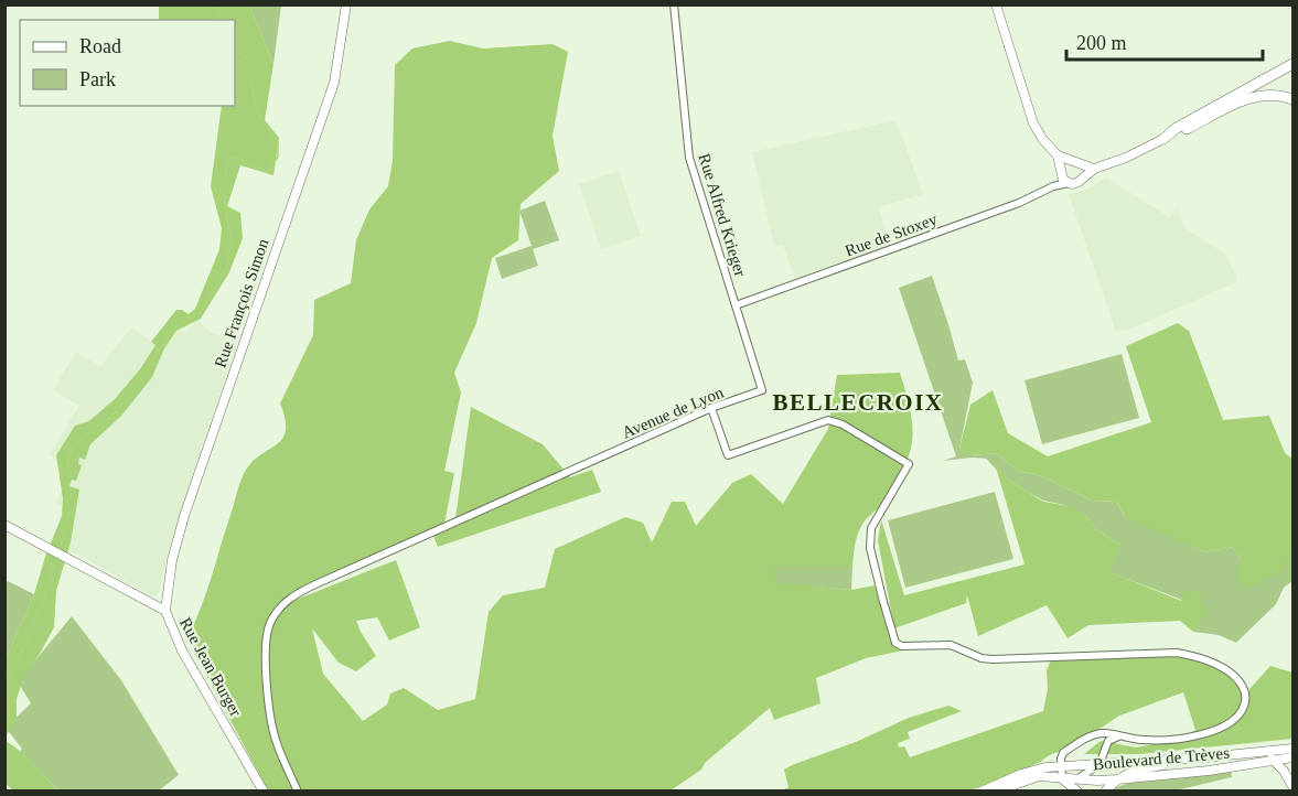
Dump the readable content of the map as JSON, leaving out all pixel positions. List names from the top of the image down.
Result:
{
  "streets": {
    "main road": ["Rue François Simon", "Rue Jean Burger", "Boulevard de Trèves"],
    "street": ["Rue Alfred Krieger", "Rue de Stoxey", "Avenue de Lyon"]
  },
  "crossings": [
    ["Rue Alfred Krieger", "Rue de Stoxey"],
    ["Rue Alfred Krieger", "Avenue de Lyon"],
    ["Rue François Simon", "Rue Jean Burger"]
  ],
  "districts": ["BELLECROIX"],
  "legend": ["Road", "Park"],
  "scale_bar": "200 m"
}
